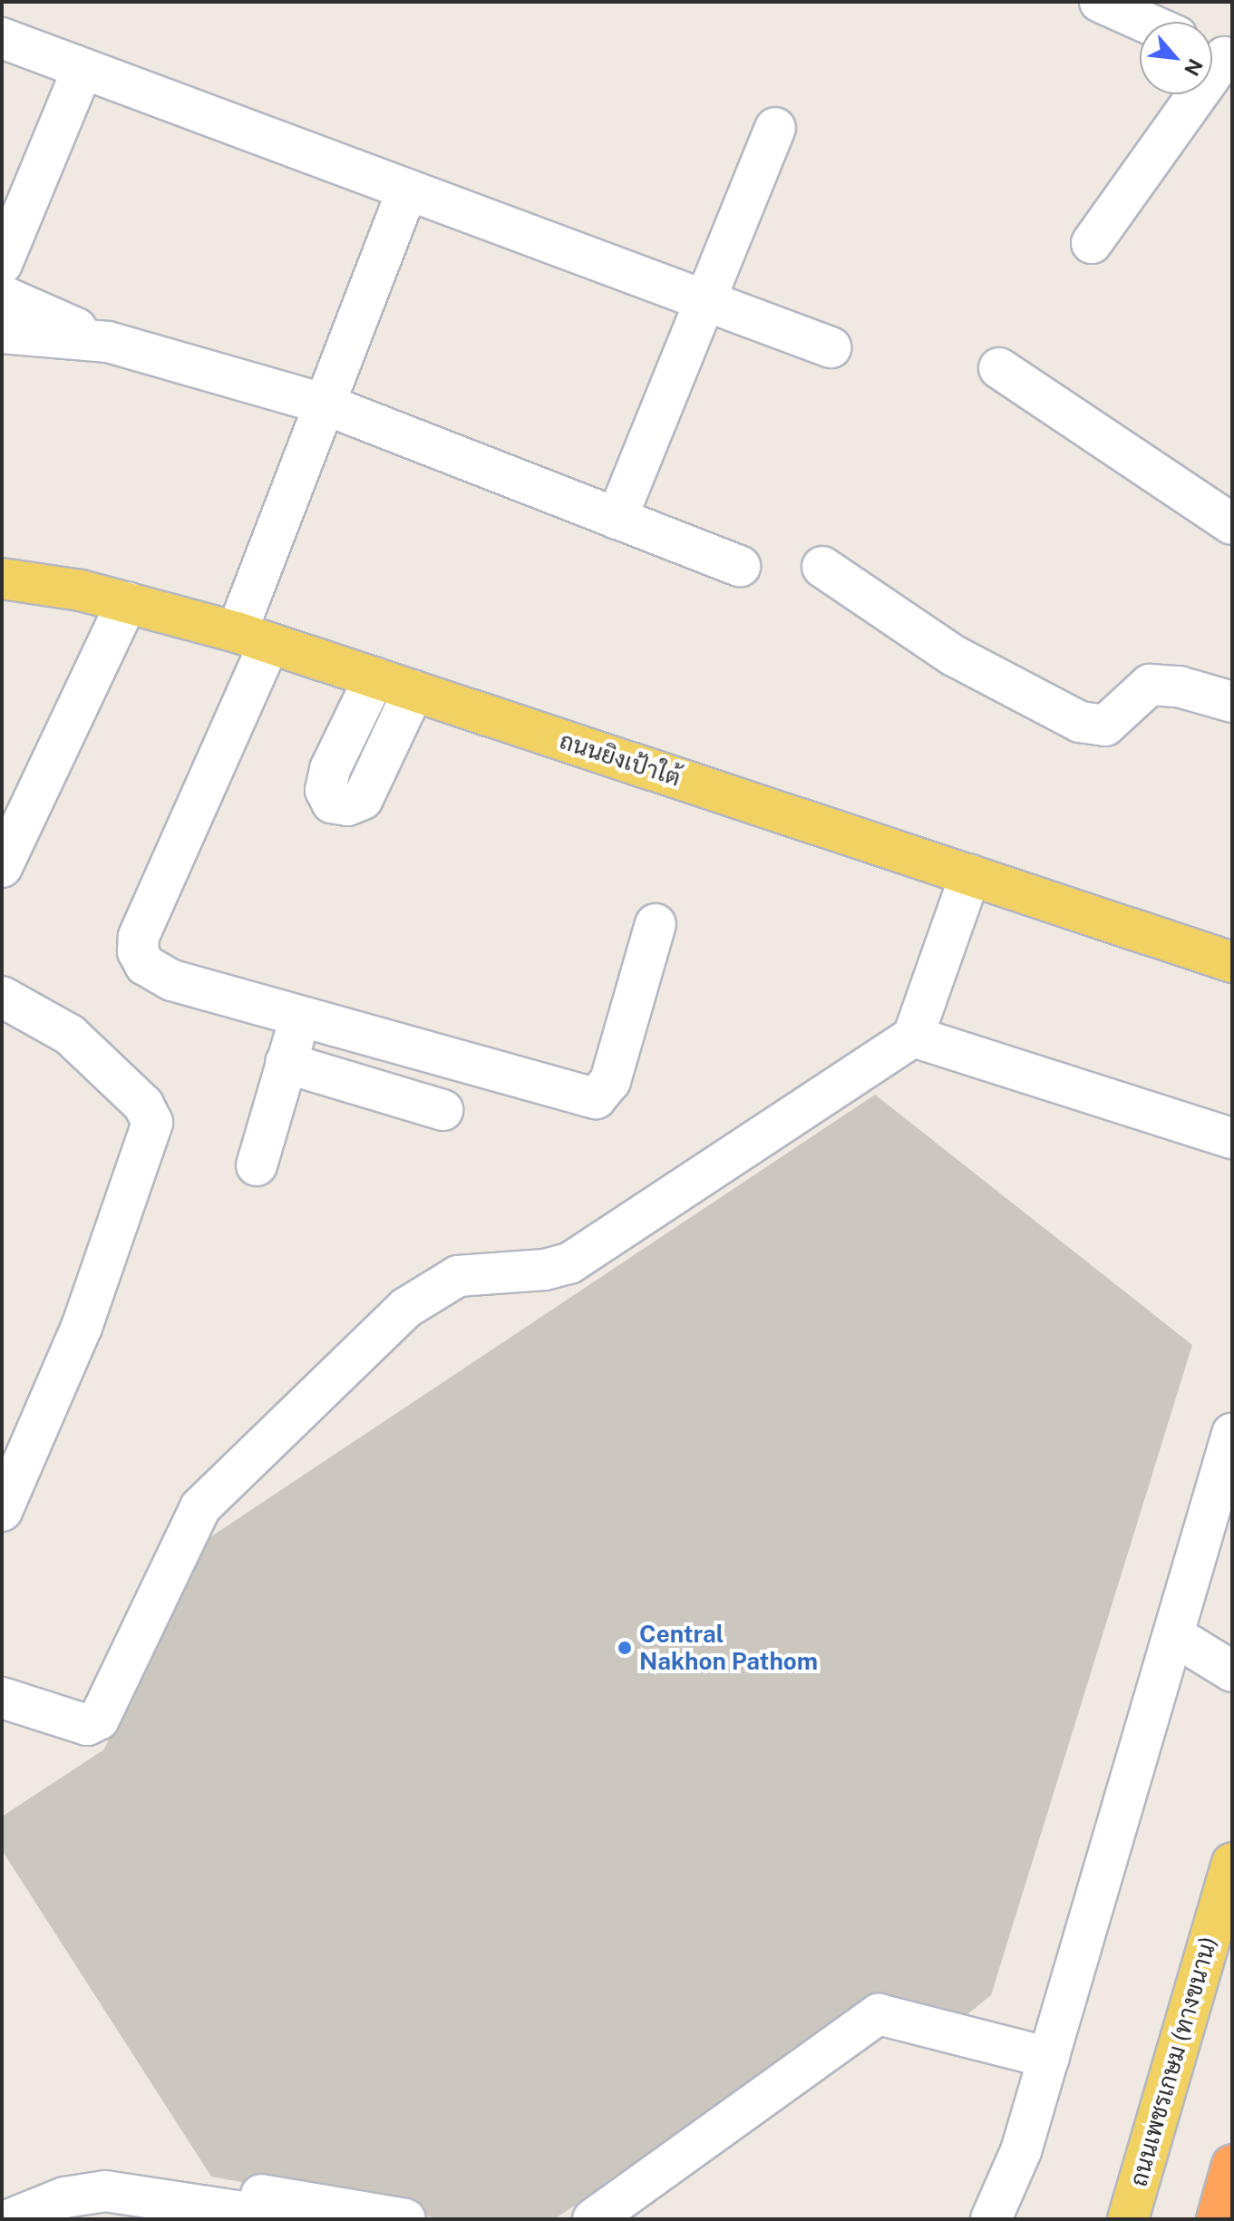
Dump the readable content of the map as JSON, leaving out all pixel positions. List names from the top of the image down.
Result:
{
  "streets": {
    "main road": ["ถนนยิงเป้าใต้", "ถนนเพชรเกษม (ทางขนาน)"]
  },
  "places": ["Central Nakhon Pathom"],
  "north": "bottom right"
}
